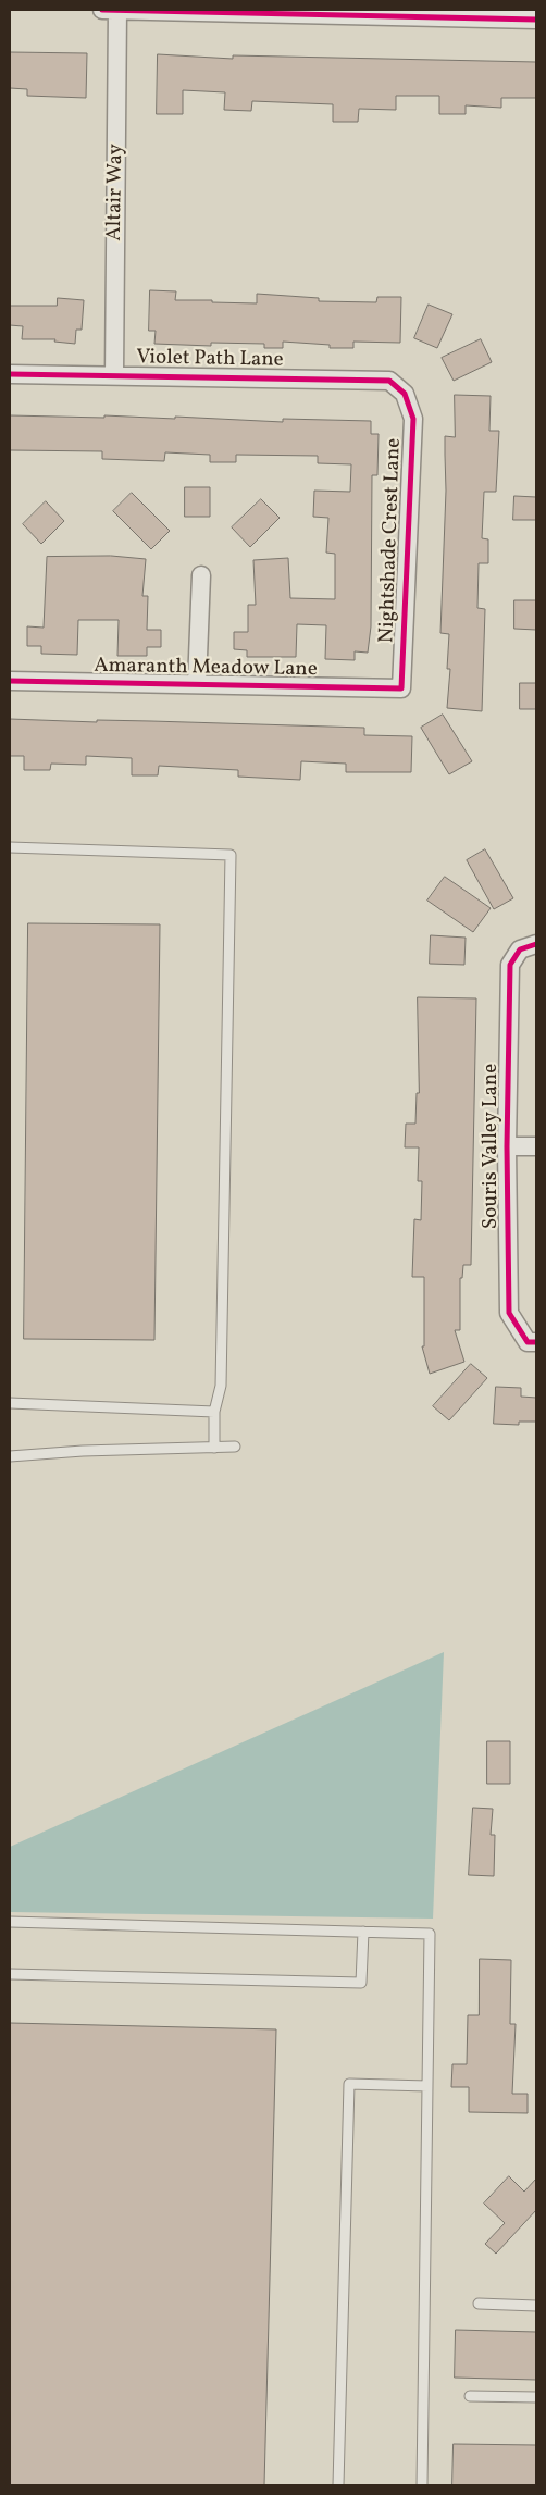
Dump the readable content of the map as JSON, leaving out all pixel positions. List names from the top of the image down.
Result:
{
  "streets": {
    "street": [
      "Altair Way",
      "Violet Path Lane",
      "Nightshade Crest Lane",
      "Amaranth Meadow Lane",
      "Souris Valley Lane"
    ]
  },
  "crossings": [
    ["Altair Way", "Violet Path Lane"],
    ["Violet Path Lane", "Nightshade Crest Lane"],
    ["Nightshade Crest Lane", "Amaranth Meadow Lane"]
  ]
}
